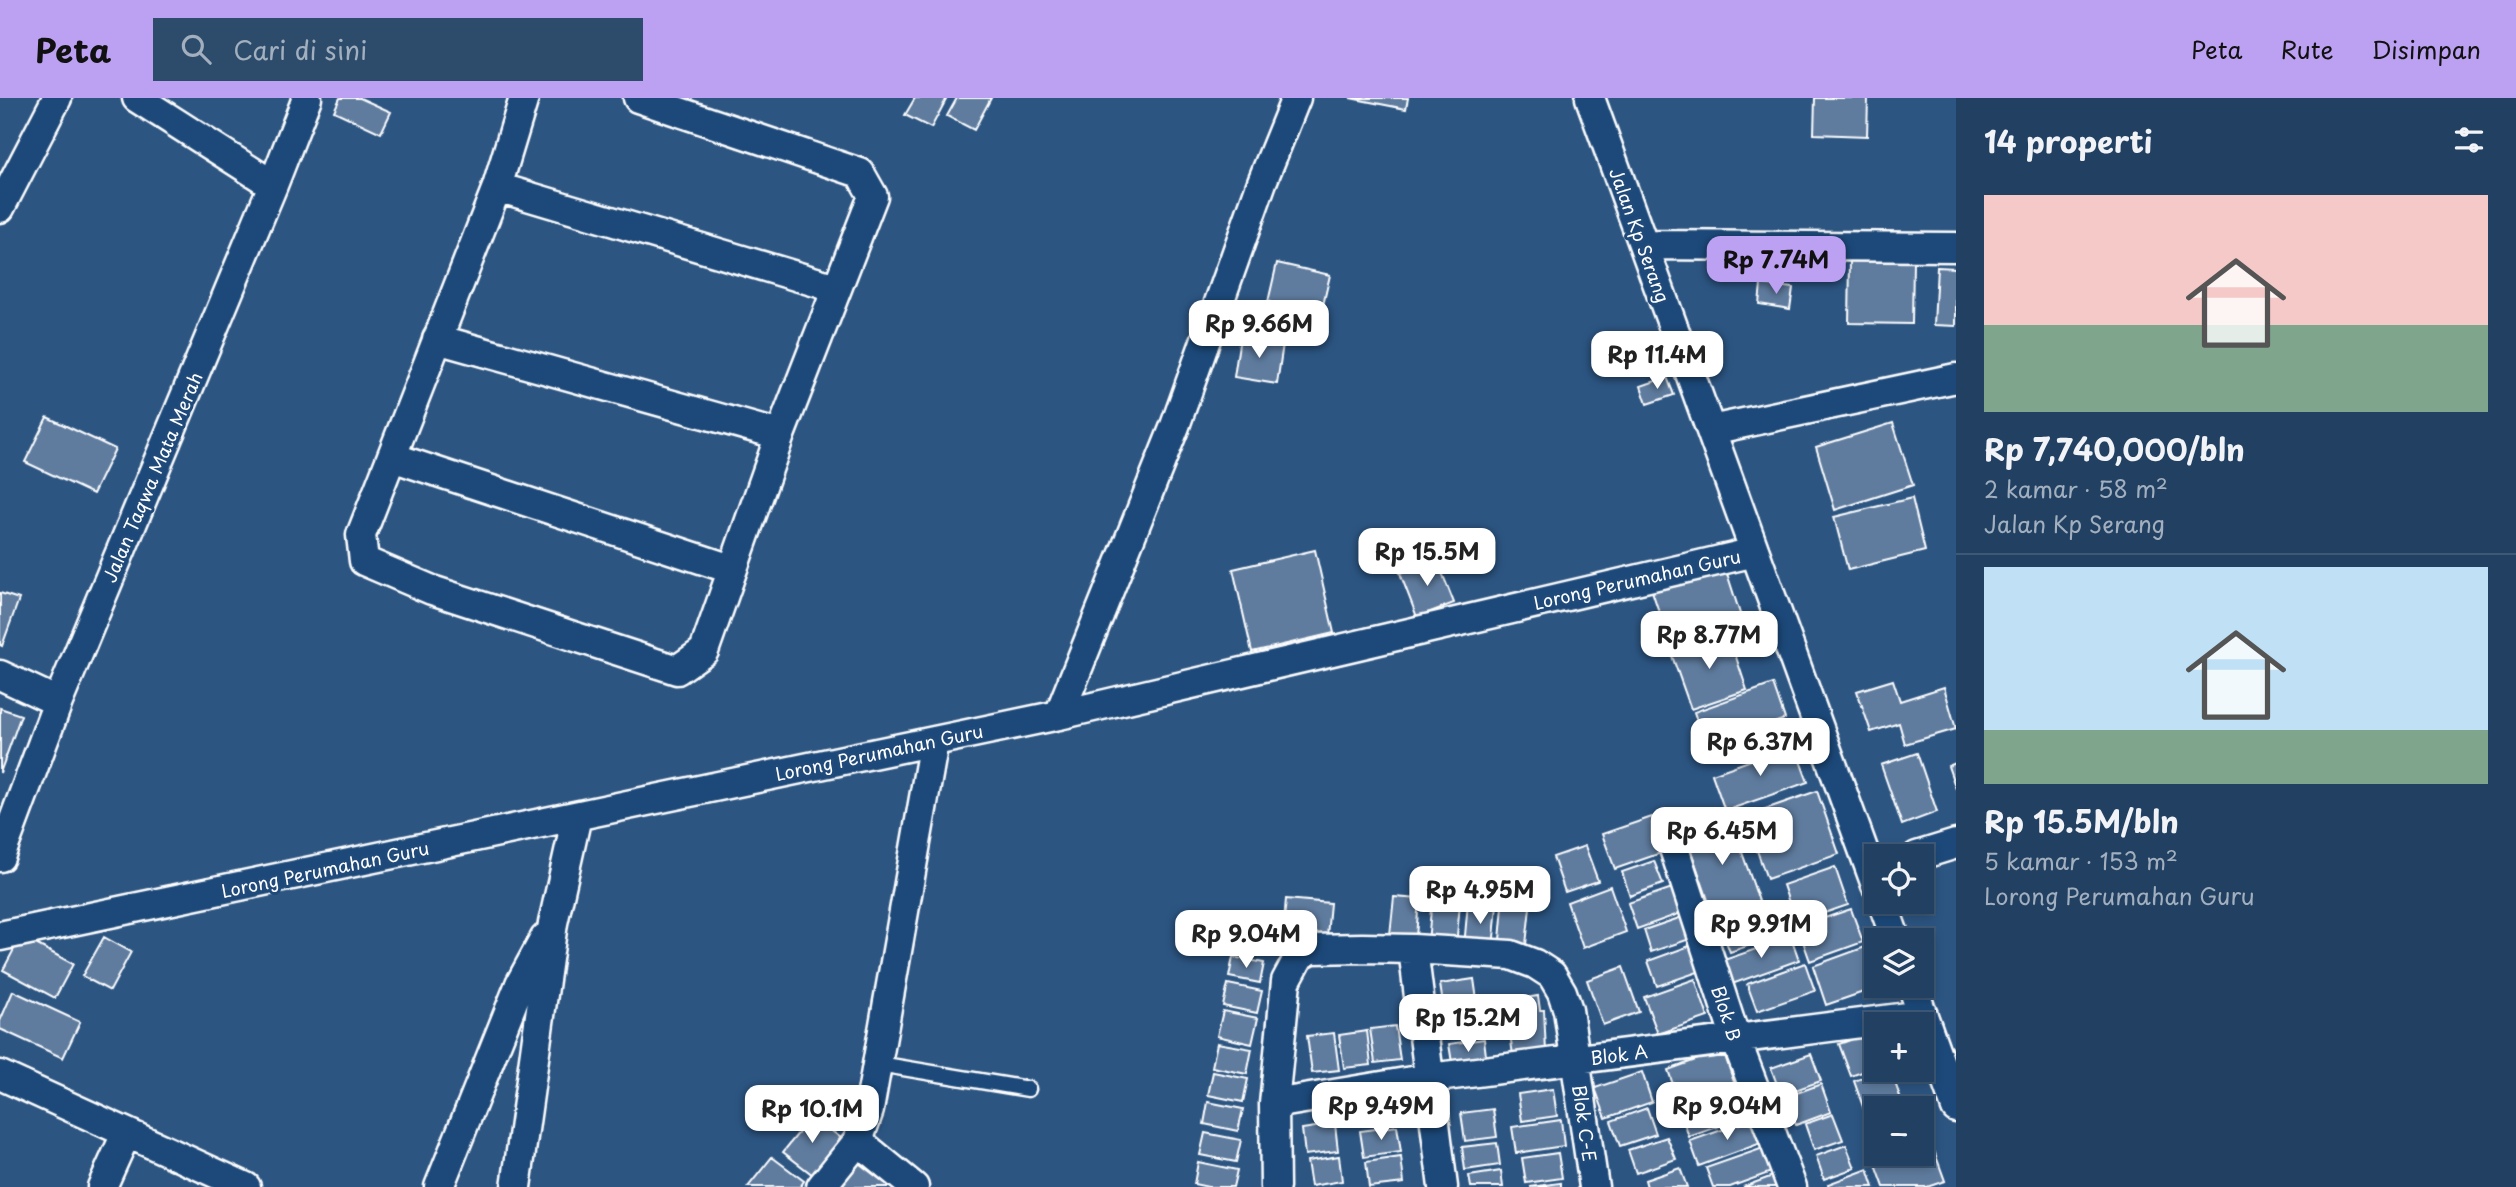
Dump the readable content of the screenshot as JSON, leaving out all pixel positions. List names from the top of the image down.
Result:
{
  "streets": {
    "street": [
      "Jalan Kp Serang",
      "Jalan Taqwa Mata Merah",
      "Lorong Perumahan Guru",
      "Blok B",
      "Blok A",
      "Blok C-E"
    ]
  },
  "crossings": [
    ["Jalan Kp Serang", "Lorong Perumahan Guru"],
    ["Blok B", "Blok A"],
    ["Blok A", "Blok C-E"]
  ],
  "page": {
    "header": "Peta",
    "search": "Cari di sini",
    "nav": ["Peta", "Rute", "Disimpan"],
    "heading": "14 properti",
    "list": [
      {
        "name": "Rp 7,740,000/bln",
        "note": "2 kamar · 58 m² · Jalan Kp Serang"
      },
      {
        "name": "Rp 15.5M/bln",
        "note": "5 kamar · 153 m² · Lorong Perumahan Guru"
      }
    ],
    "price": [
      "Rp 7.74M",
      "Rp 9.66M",
      "Rp 11.4M",
      "Rp 15.5M",
      "Rp 8.77M",
      "Rp 6.37M",
      "Rp 6.45M",
      "Rp 4.95M",
      "Rp 9.91M",
      "Rp 9.04M",
      "Rp 15.2M",
      "Rp 9.49M",
      "Rp 9.04M",
      "Rp 10.1M"
    ],
    "map_buttons": ["+", "−"]
  }
}
